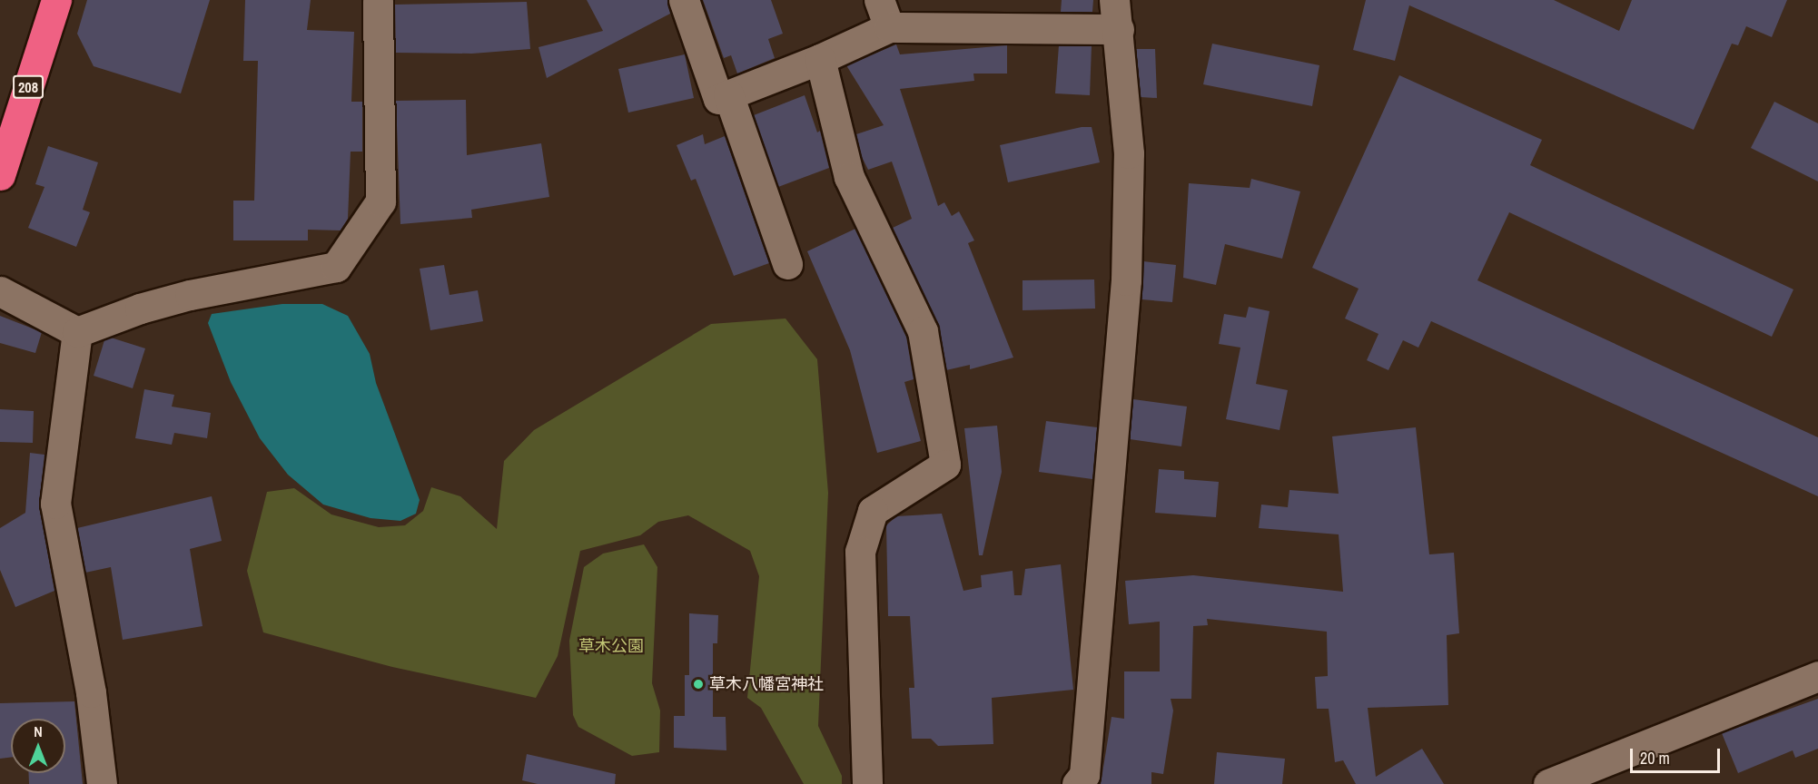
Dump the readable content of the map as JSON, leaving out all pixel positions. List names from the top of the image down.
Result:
{
  "streets": {
    "highway": ["208"]
  },
  "parks": ["草木公園"],
  "places": ["草木八幡宮神社"],
  "scale_bar": "20 m",
  "north": "top"
}
